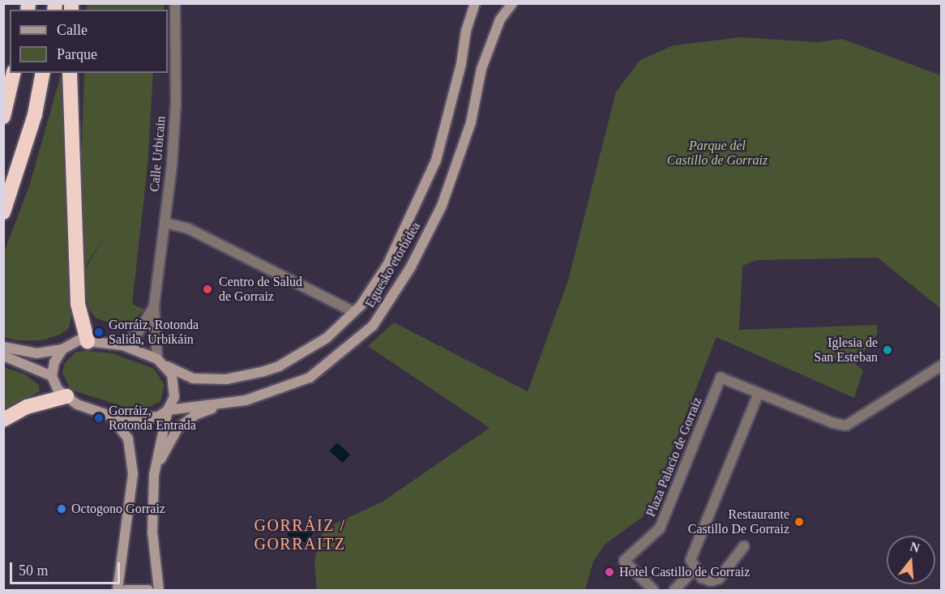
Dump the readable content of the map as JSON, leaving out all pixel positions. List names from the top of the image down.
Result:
{
  "streets": {
    "street": ["Calle Urbicain", "Eguesko etorbidea", "Plaza Palacio de Gorraiz"]
  },
  "crossings": [
    ["Calle Urbicain", "Eguesko etorbidea"]
  ],
  "districts": ["GORRÁIZ / GORRAITZ"],
  "parks": ["Parque del Castillo de Gorraiz"],
  "places": [
    "Centro de Salud de Gorraiz",
    "Gorráiz, Rotonda Salida, Urbikáin",
    "Iglesia de San Esteban",
    "Gorráiz, Rotonda Entrada",
    "Octogono Gorraiz",
    "Restaurante Castillo De Gorraiz",
    "Hotel Castillo de Gorraiz"
  ],
  "legend": ["Calle", "Parque"],
  "scale_bar": "50 m",
  "north": "top"
}
